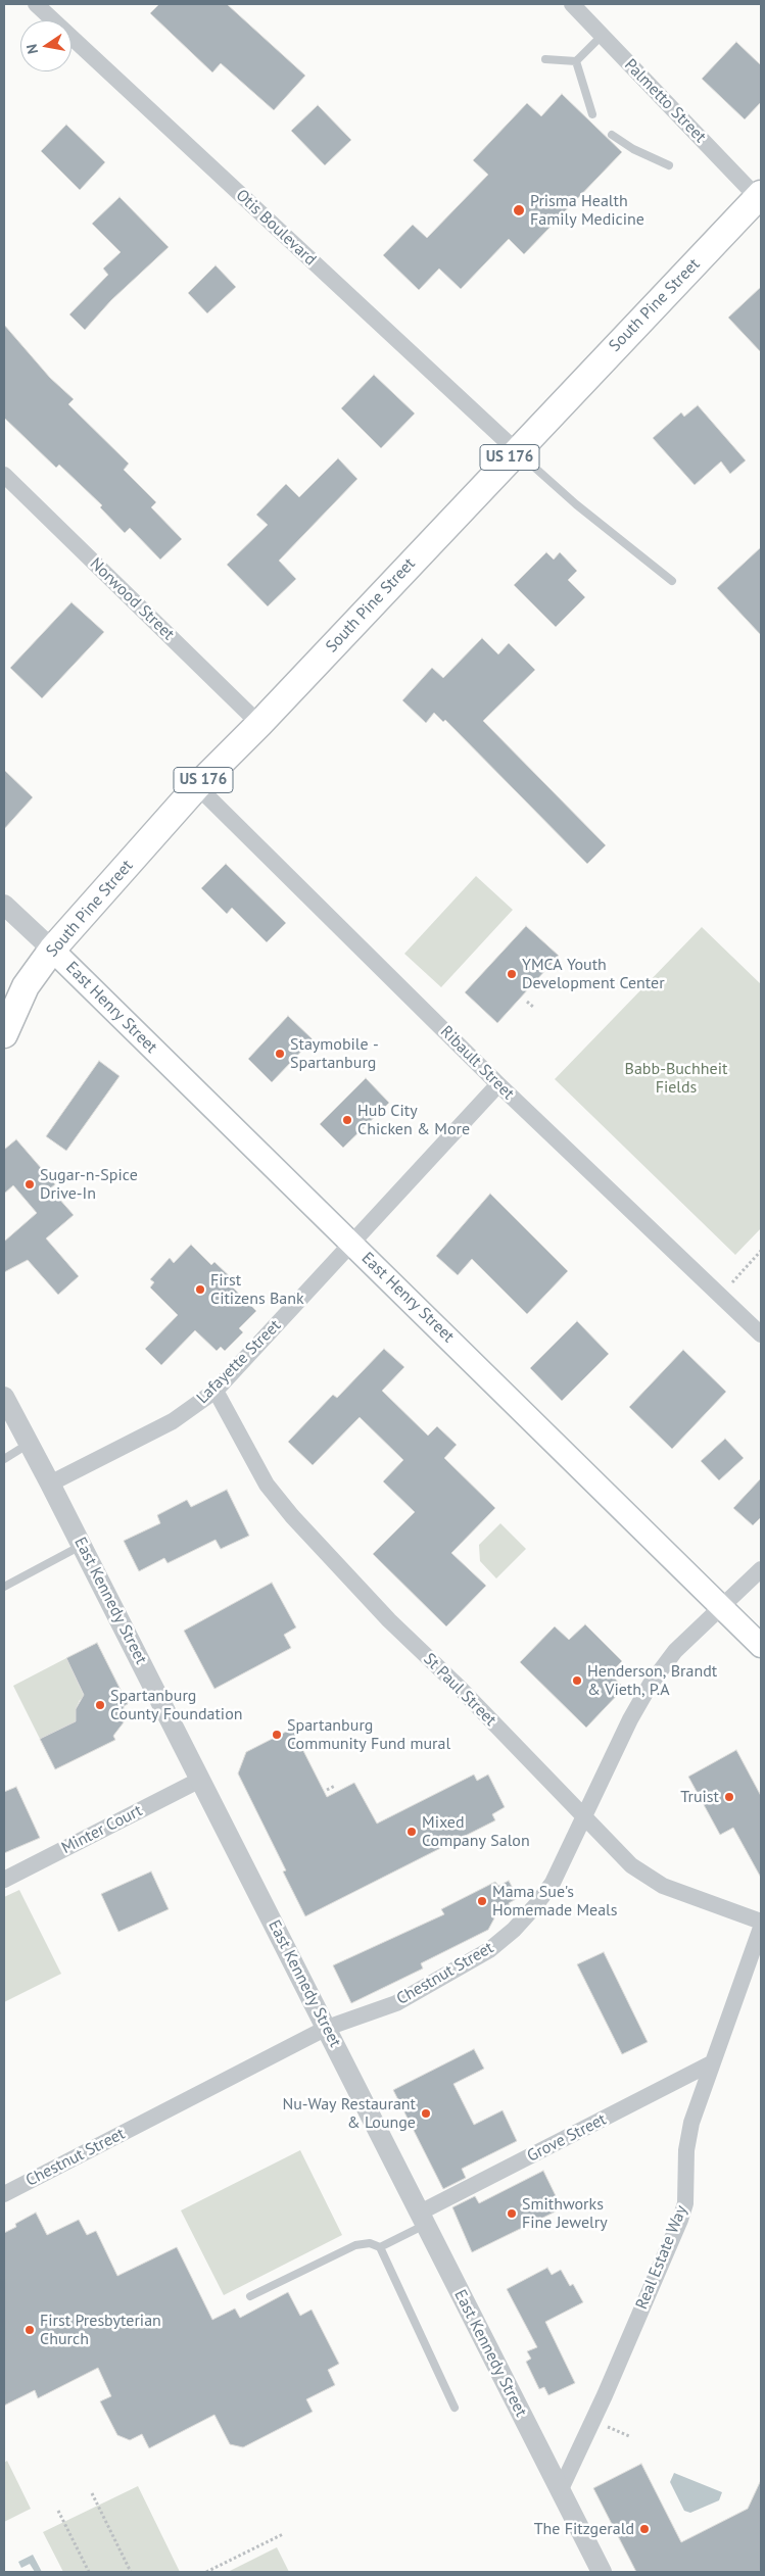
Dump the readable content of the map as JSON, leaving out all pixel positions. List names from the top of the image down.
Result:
{
  "streets": {
    "highway": ["South Pine Street", "US 176"],
    "main road": ["East Henry Street"],
    "street": [
      "Palmetto Street",
      "Otis Boulevard",
      "Norwood Street",
      "Ribault Street",
      "Lafayette Street",
      "East Kennedy Street",
      "St Paul Street",
      "Minter Court",
      "Chestnut Street",
      "Grove Street",
      "Real Estate Way"
    ]
  },
  "crossings": [
    ["Palmetto Street", "South Pine Street"],
    ["Otis Boulevard", "South Pine Street"],
    ["South Pine Street", "Norwood Street"],
    ["South Pine Street", "East Henry Street"],
    ["South Pine Street", "Ribault Street"],
    ["East Henry Street", "Lafayette Street"],
    ["East Henry Street", "Chestnut Street"],
    ["Ribault Street", "Lafayette Street"],
    ["Lafayette Street", "East Kennedy Street"],
    ["Lafayette Street", "St Paul Street"],
    ["East Kennedy Street", "Minter Court"],
    ["East Kennedy Street", "Chestnut Street"],
    ["East Kennedy Street", "Grove Street"],
    ["East Kennedy Street", "Real Estate Way"],
    ["St Paul Street", "Chestnut Street"],
    ["Grove Street", "Real Estate Way"]
  ],
  "parks": ["Babb-Buchheit Fields"],
  "places": [
    "Prisma Health Family Medicine",
    "YMCA Youth Development Center",
    "Staymobile - Spartanburg",
    "Hub City Chicken & More",
    "Sugar-n-Spice Drive-In",
    "First Citizens Bank",
    "Henderson, Brandt & Vieth, P.A",
    "Spartanburg County Foundation",
    "Spartanburg Community Fund mural",
    "Truist",
    "Mixed Company Salon",
    "Mama Sue's Homemade Meals",
    "Nu-Way Restaurant & Lounge",
    "Smithworks Fine Jewelry",
    "First Presbyterian Church",
    "The Fitzgerald"
  ],
  "north": "left"
}
